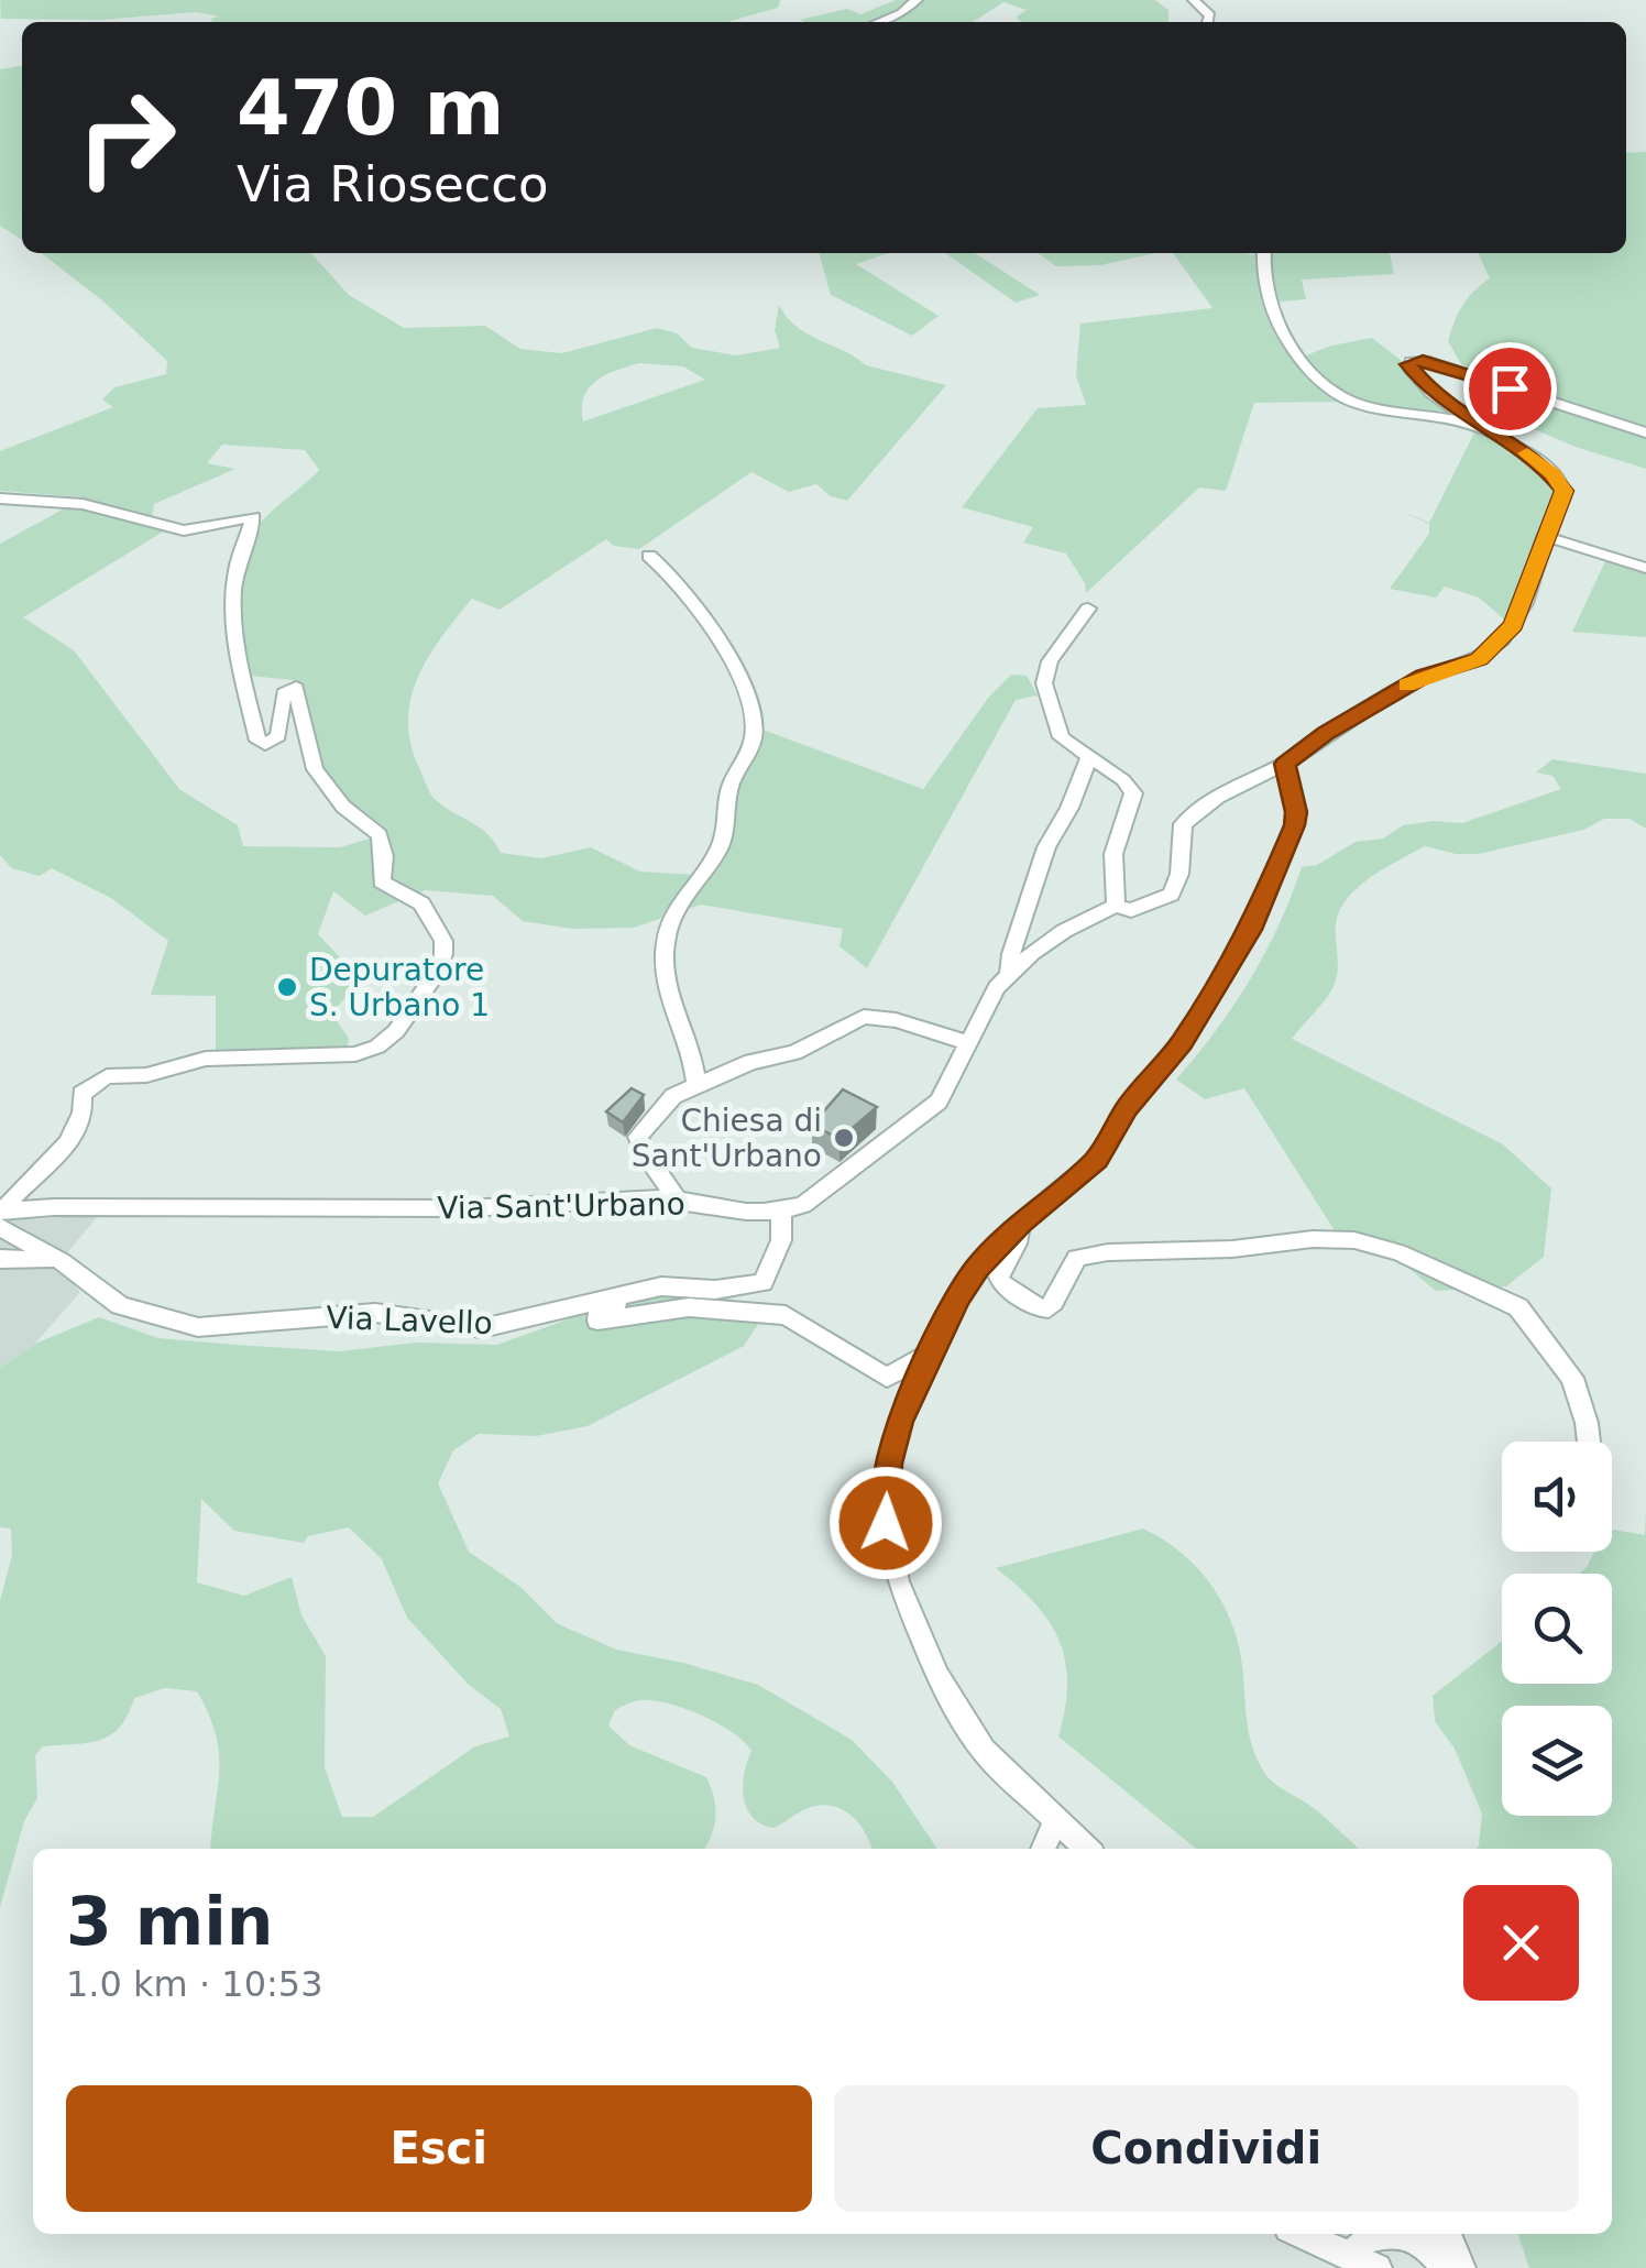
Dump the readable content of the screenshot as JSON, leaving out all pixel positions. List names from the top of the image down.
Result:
{
  "streets": {
    "street": ["Via Sant'Urbano", "Via Lavello"]
  },
  "crossings": [
    ["Via Sant'Urbano", "Via Lavello"]
  ],
  "places": ["Depuratore S. Urbano 1", "Chiesa di Sant'Urbano"],
  "page": {
    "turn": ["470 m", "Via Riosecco"],
    "heading": ["3 min", "1.0 km · 10:53"],
    "buttons": ["Esci", "Condividi"]
  }
}
